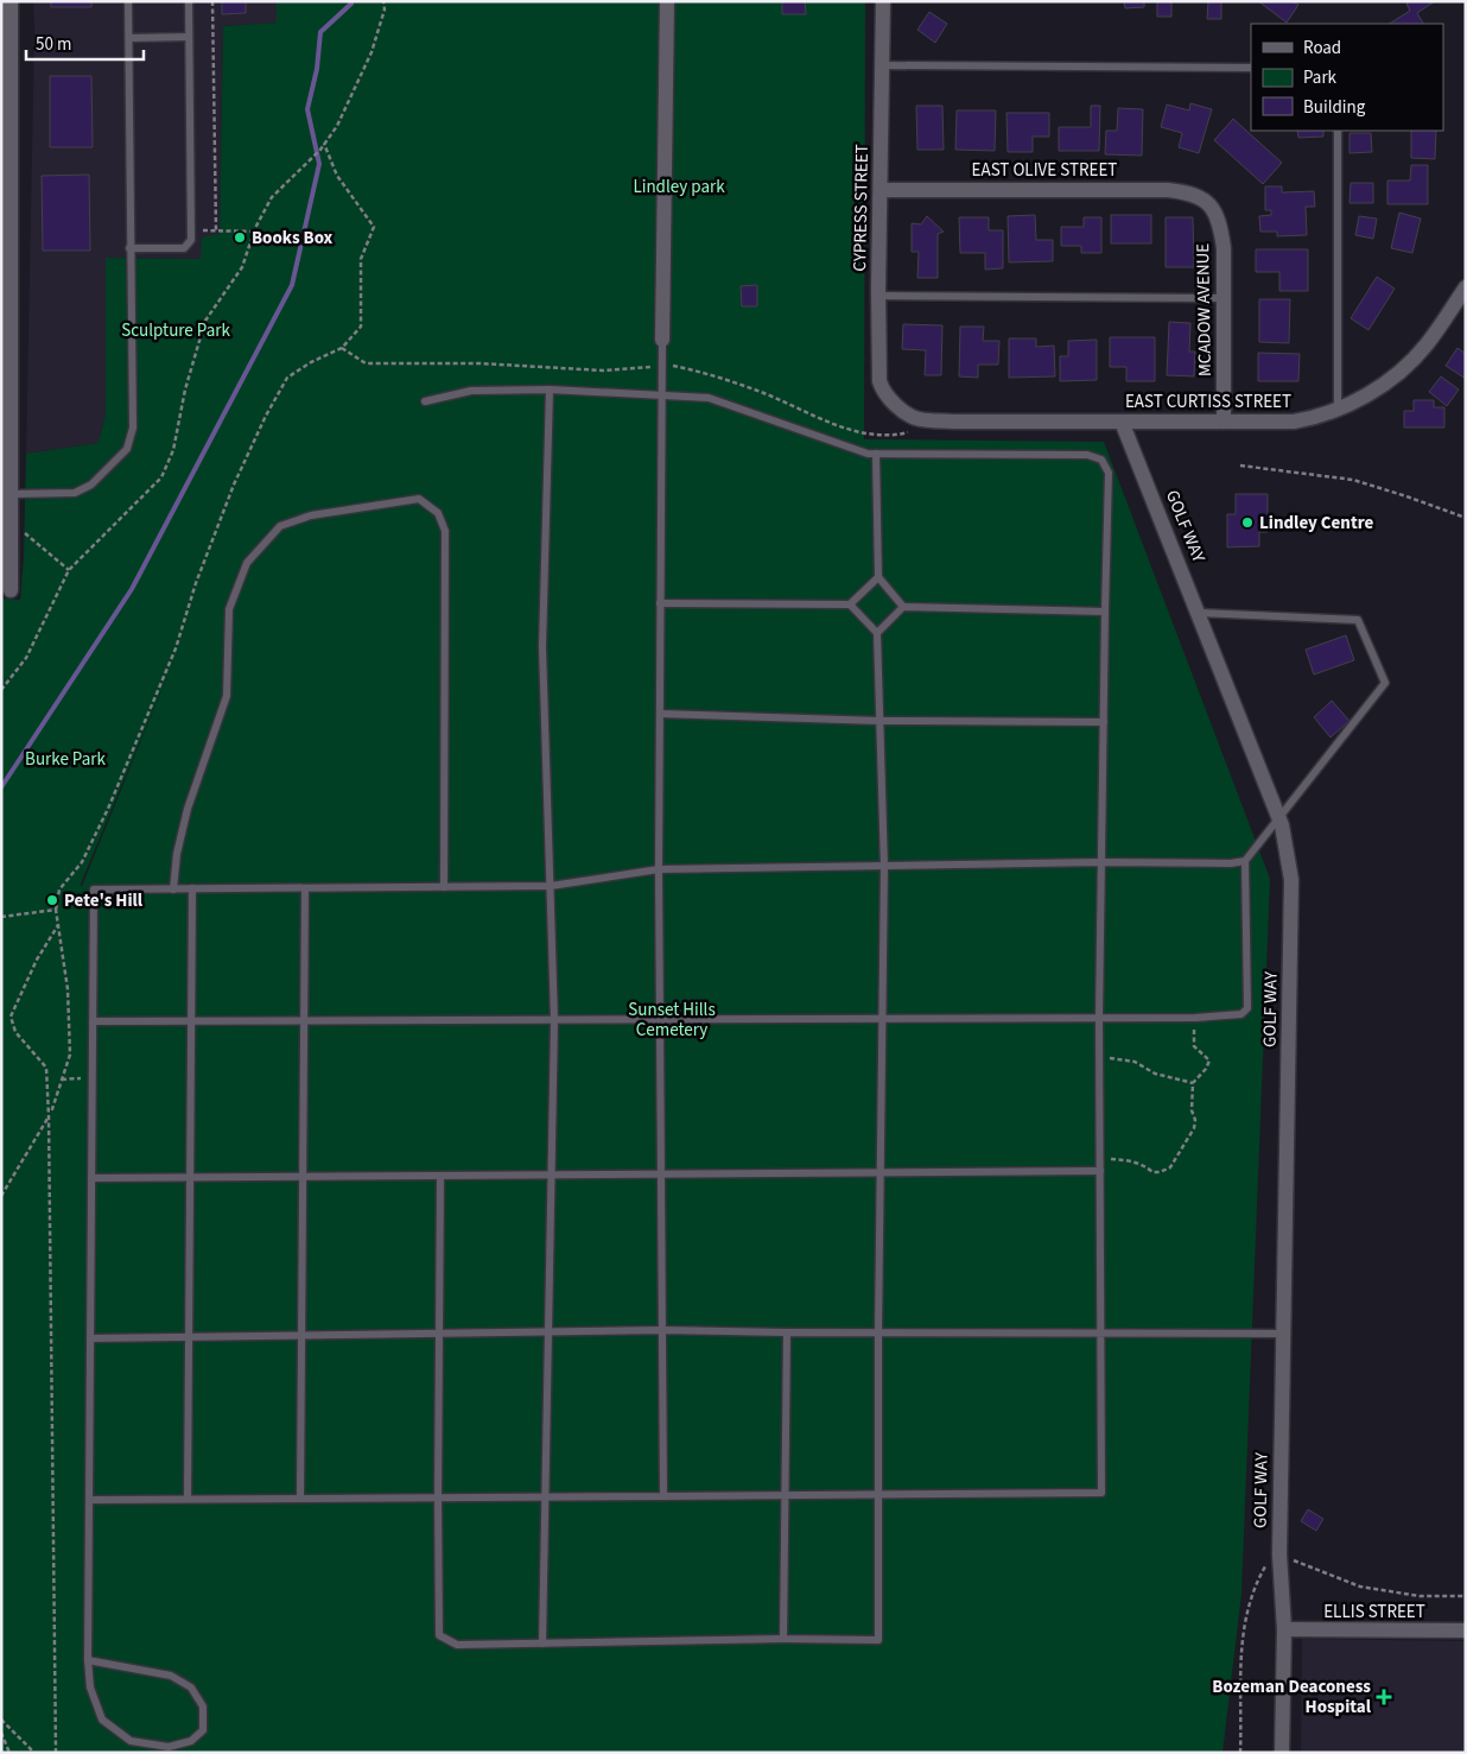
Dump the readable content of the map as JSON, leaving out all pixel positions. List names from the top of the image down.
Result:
{
  "streets": {
    "street": [
      "EAST OLIVE STREET",
      "CYPRESS STREET",
      "MCADOW AVENUE",
      "EAST CURTISS STREET",
      "GOLF WAY",
      "ELLIS STREET"
    ]
  },
  "crossings": [
    ["EAST OLIVE STREET", "CYPRESS STREET"],
    ["EAST OLIVE STREET", "MCADOW AVENUE"],
    ["CYPRESS STREET", "EAST CURTISS STREET"],
    ["MCADOW AVENUE", "EAST CURTISS STREET"],
    ["EAST CURTISS STREET", "GOLF WAY"],
    ["GOLF WAY", "ELLIS STREET"]
  ],
  "parks": [
    "Lindley park",
    "Sculpture Park",
    "Burke Park",
    "Sunset Hills Cemetery"
  ],
  "places": {
    "other": ["Books Box", "Lindley Centre", "Pete's Hill"],
    "health": ["Bozeman Deaconess Hospital"]
  },
  "legend": ["Road", "Park", "Building"],
  "scale_bar": "50 m"
}
